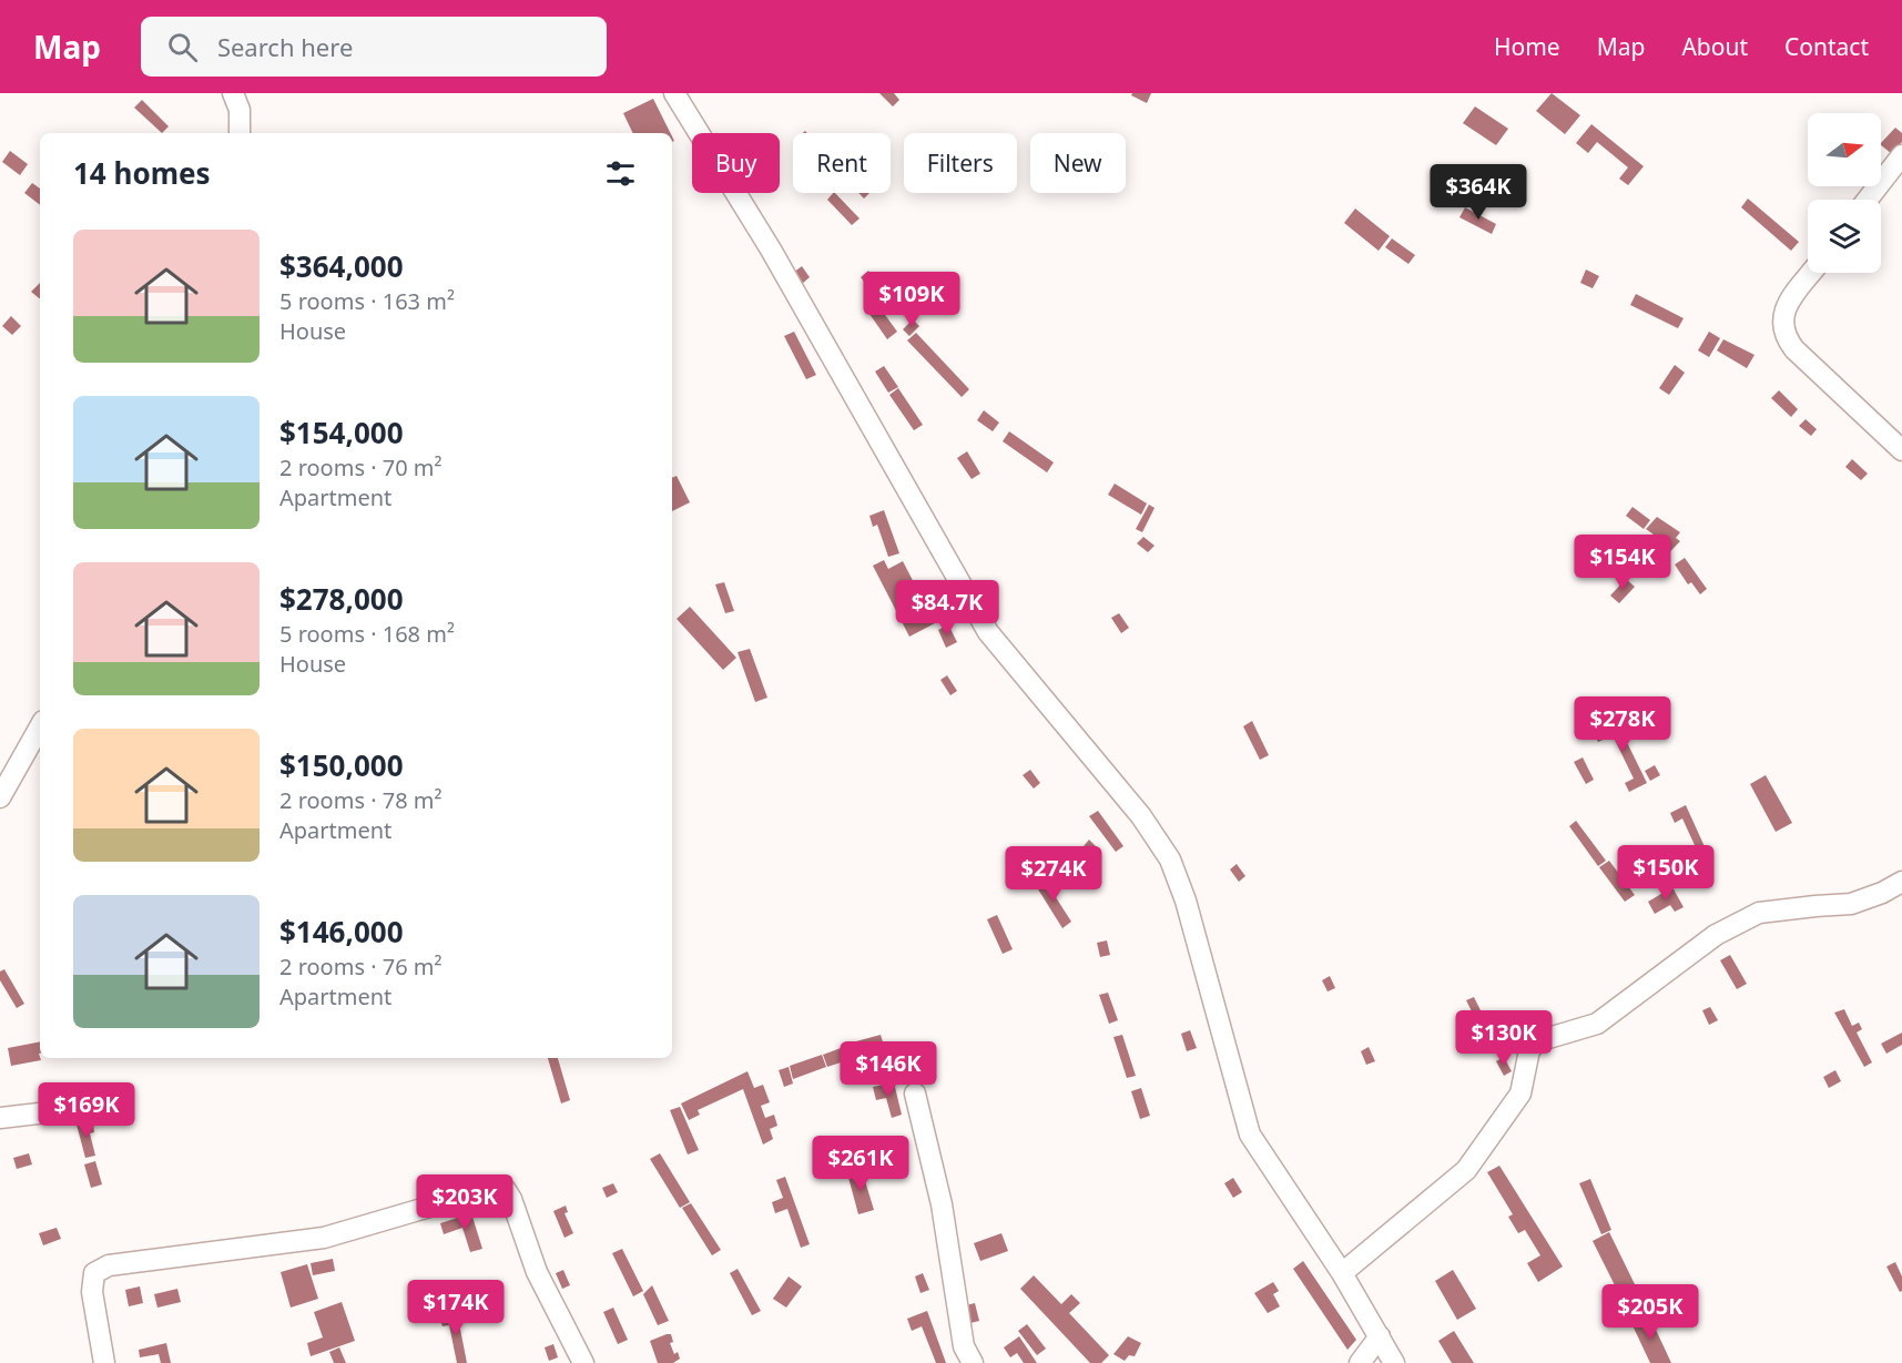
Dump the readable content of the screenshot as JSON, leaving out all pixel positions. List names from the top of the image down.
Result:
{
  "north": "right",
  "page": {
    "header": "Map",
    "search": "Search here",
    "nav": [
      "Home",
      "Map",
      "About",
      "Contact"
    ],
    "chip": [
      "Buy",
      "Rent",
      "Filters",
      "New"
    ],
    "heading": "14 homes",
    "price": [
      "$364K",
      "$109K",
      "$154K",
      "$84.7K",
      "$278K",
      "$150K",
      "$274K",
      "$130K",
      "$146K",
      "$169K",
      "$261K",
      "$203K",
      "$174K",
      "$205K"
    ],
    "list": [
      {
        "name": "$364,000",
        "note": "5 rooms · 163 m² · House"
      },
      {
        "name": "$154,000",
        "note": "2 rooms · 70 m² · Apartment"
      },
      {
        "name": "$278,000",
        "note": "5 rooms · 168 m² · House"
      },
      {
        "name": "$150,000",
        "note": "2 rooms · 78 m² · Apartment"
      },
      {
        "name": "$146,000",
        "note": "2 rooms · 76 m² · Apartment"
      }
    ]
  }
}
